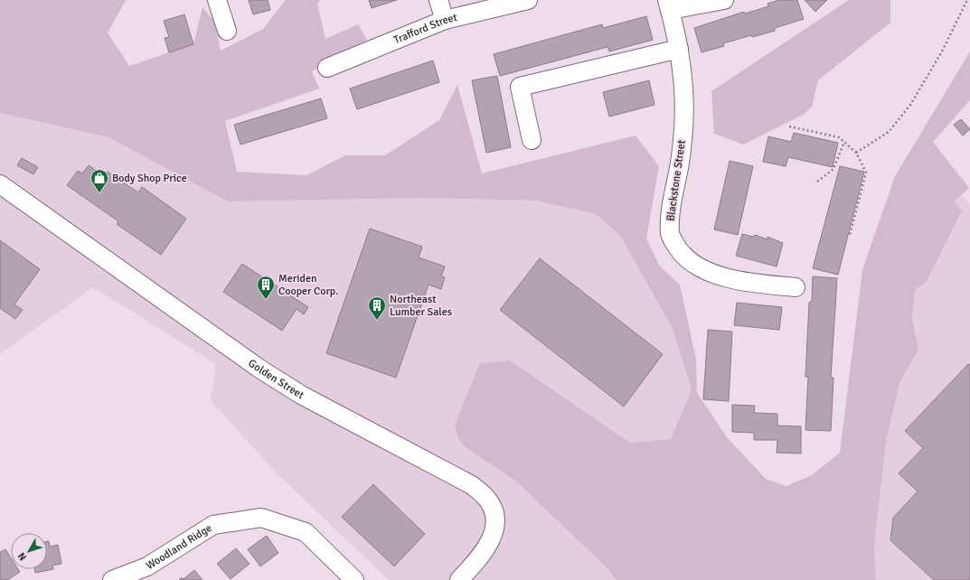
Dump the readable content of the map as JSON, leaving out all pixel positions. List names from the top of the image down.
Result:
{
  "streets": {
    "street": [
      "Trafford Street",
      "Blackstone Street",
      "Golden Street",
      "Woodland Ridge"
    ]
  },
  "places": {
    "shop": ["Body Shop Price"],
    "building": ["Meriden Cooper Corp.", "Northeast Lumber Sales"]
  },
  "north": "bottom left"
}
